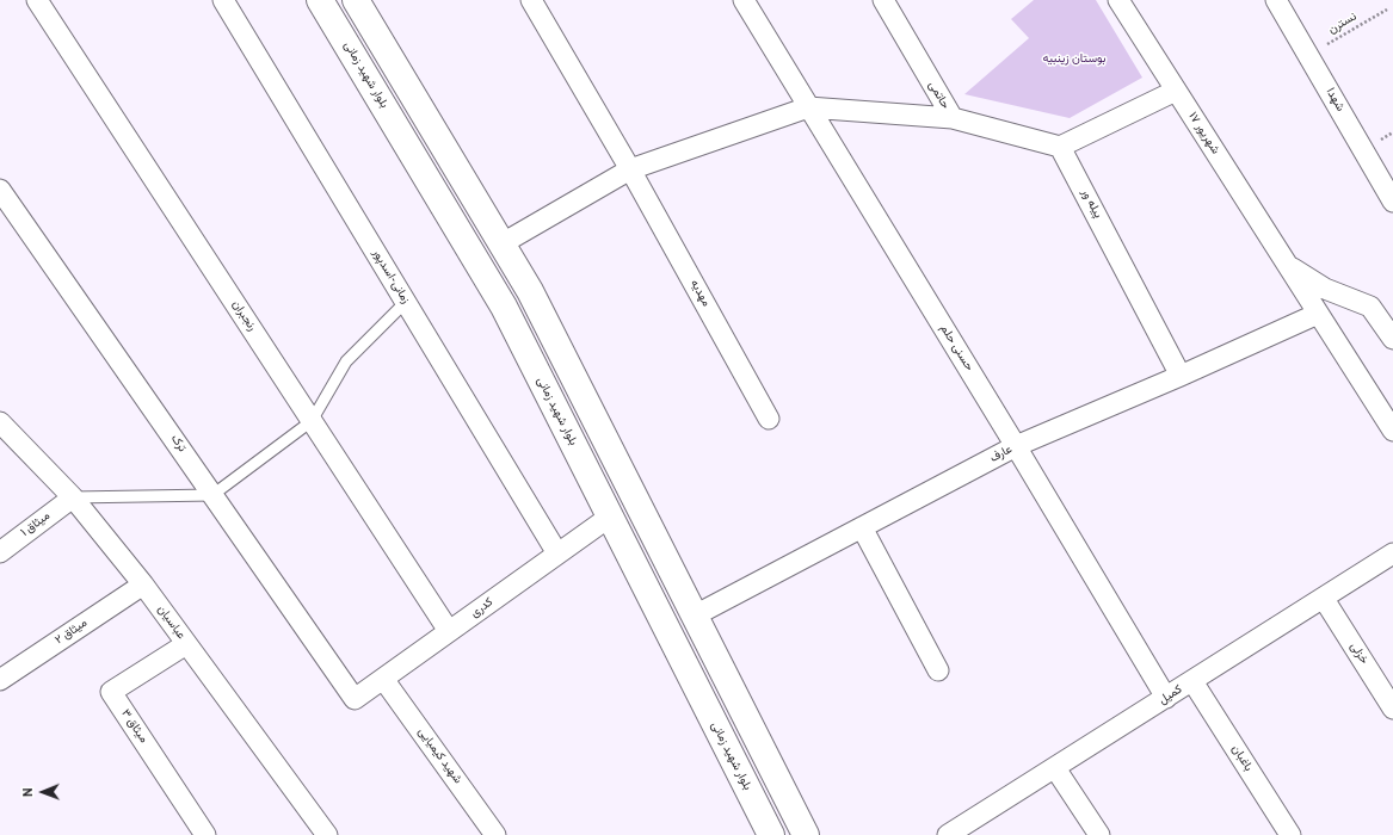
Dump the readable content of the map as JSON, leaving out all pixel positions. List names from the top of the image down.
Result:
{
  "streets": {
    "main road": ["بلوار شهید زمانی"],
    "street": [
      "حاتمی",
      "شهدا",
      "۱۷ شهریور",
      "پیله ور",
      "زمانی-اسدپور",
      "مهدیه",
      "رنجبران",
      "حسنی حلم",
      "ترک",
      "عارف",
      "میثاق ۱",
      "کدری",
      "عباسیان",
      "میثاق ۲",
      "خزلی",
      "کمیل",
      "میثاق ۳",
      "شهید کیمیایی",
      "باغبان"
    ],
    "path": ["نسترن"]
  },
  "crossings": [
    ["نسترن", "شهدا"],
    ["بلوار شهید زمانی", "کدری"],
    ["حاتمی", "پیله ور"],
    ["۱۷ شهریور", "عارف"],
    ["پیله ور", "عارف"],
    ["زمانی-اسدپور", "کدری"],
    ["رنجبران", "کدری"],
    ["حسنی حلم", "عارف"],
    ["حسنی حلم", "کمیل"],
    ["ترک", "کدری"],
    ["میثاق ۱", "عباسیان"],
    ["کدری", "شهید کیمیایی"],
    ["عباسیان", "میثاق ۲"],
    ["عباسیان", "میثاق ۳"],
    ["خزلی", "کمیل"],
    ["کمیل", "باغبان"]
  ],
  "parks": ["بوستان زینبیه"],
  "north": "left"
}
